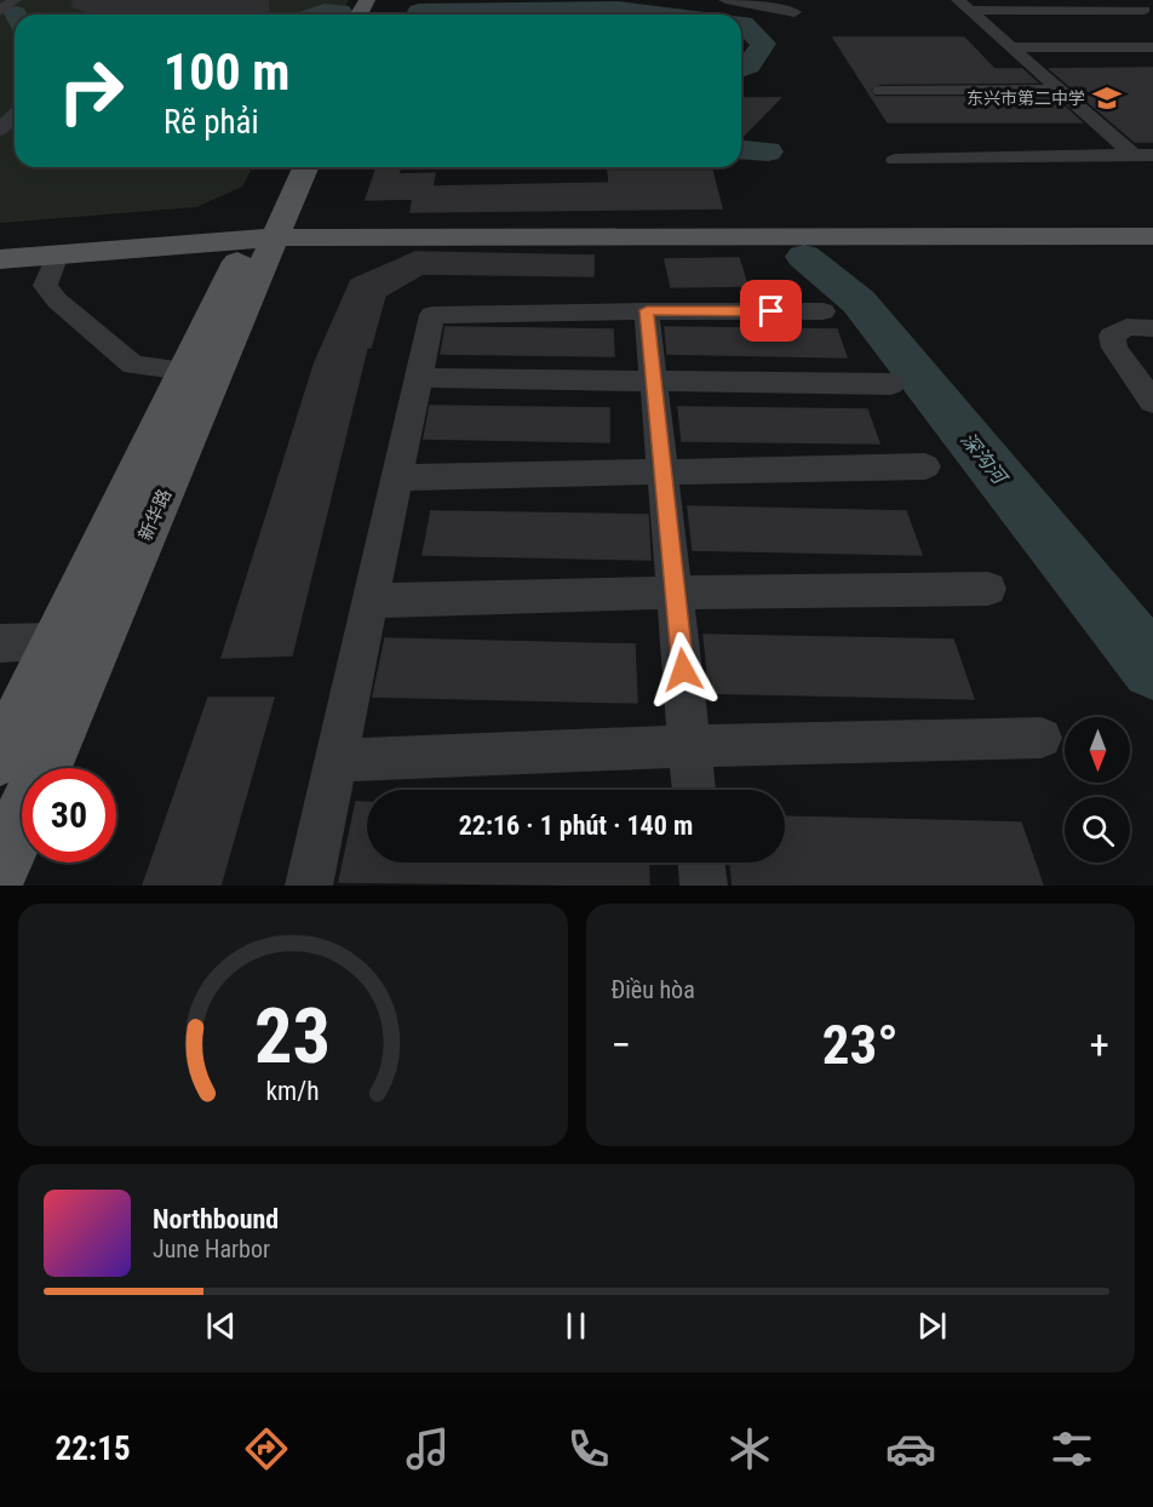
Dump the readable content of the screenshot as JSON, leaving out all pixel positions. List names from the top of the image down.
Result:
{
  "streets": {
    "main road": ["新华路"]
  },
  "water": ["深沟河"],
  "places": {
    "school or university": ["东兴市第二中学"]
  },
  "north": "bottom",
  "page": {
    "turn": ["100 m", "Rẽ phải"],
    "limit": "30",
    "trip": "22:16 · 1 phút · 140 m",
    "tile": "Điều hòa",
    "heat": ["−", "23°", "+"],
    "song": ["Northbound", "June Harbor"],
    "tabs": "22:15",
    "gauge": ["23", "km/h"]
  }
}
